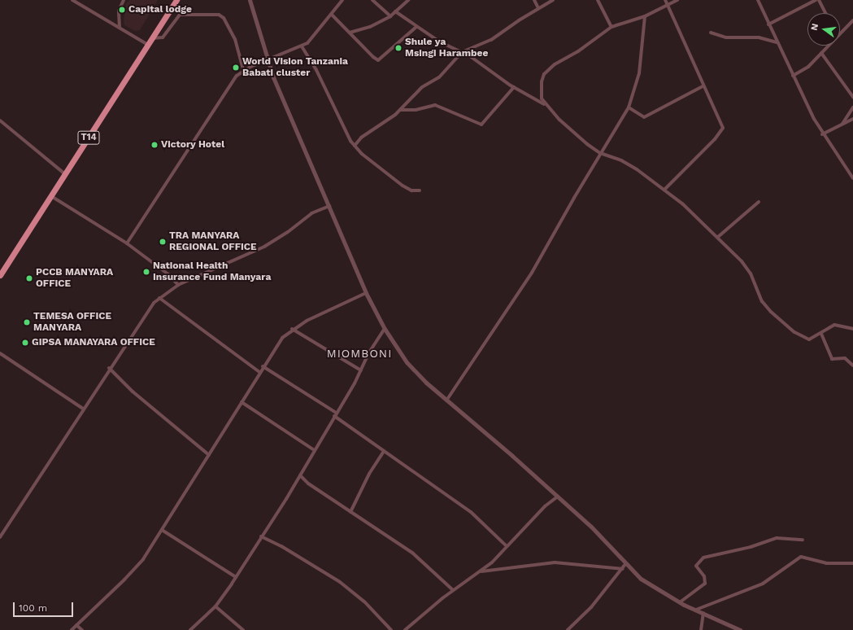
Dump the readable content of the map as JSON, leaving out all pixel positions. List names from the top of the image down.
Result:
{
  "streets": {
    "highway": ["T14"]
  },
  "districts": ["MIOMBONI"],
  "places": [
    "Capital lodge",
    "Shule ya Msingi Harambee",
    "World Vision Tanzania Babati cluster",
    "Victory Hotel",
    "TRA MANYARA REGIONAL OFFICE",
    "National Health Insurance Fund Manyara",
    "PCCB MANYARA OFFICE",
    "TEMESA OFFICE MANYARA",
    "GIPSA MANAYARA OFFICE"
  ],
  "scale_bar": "100 m",
  "north": "left"
}
